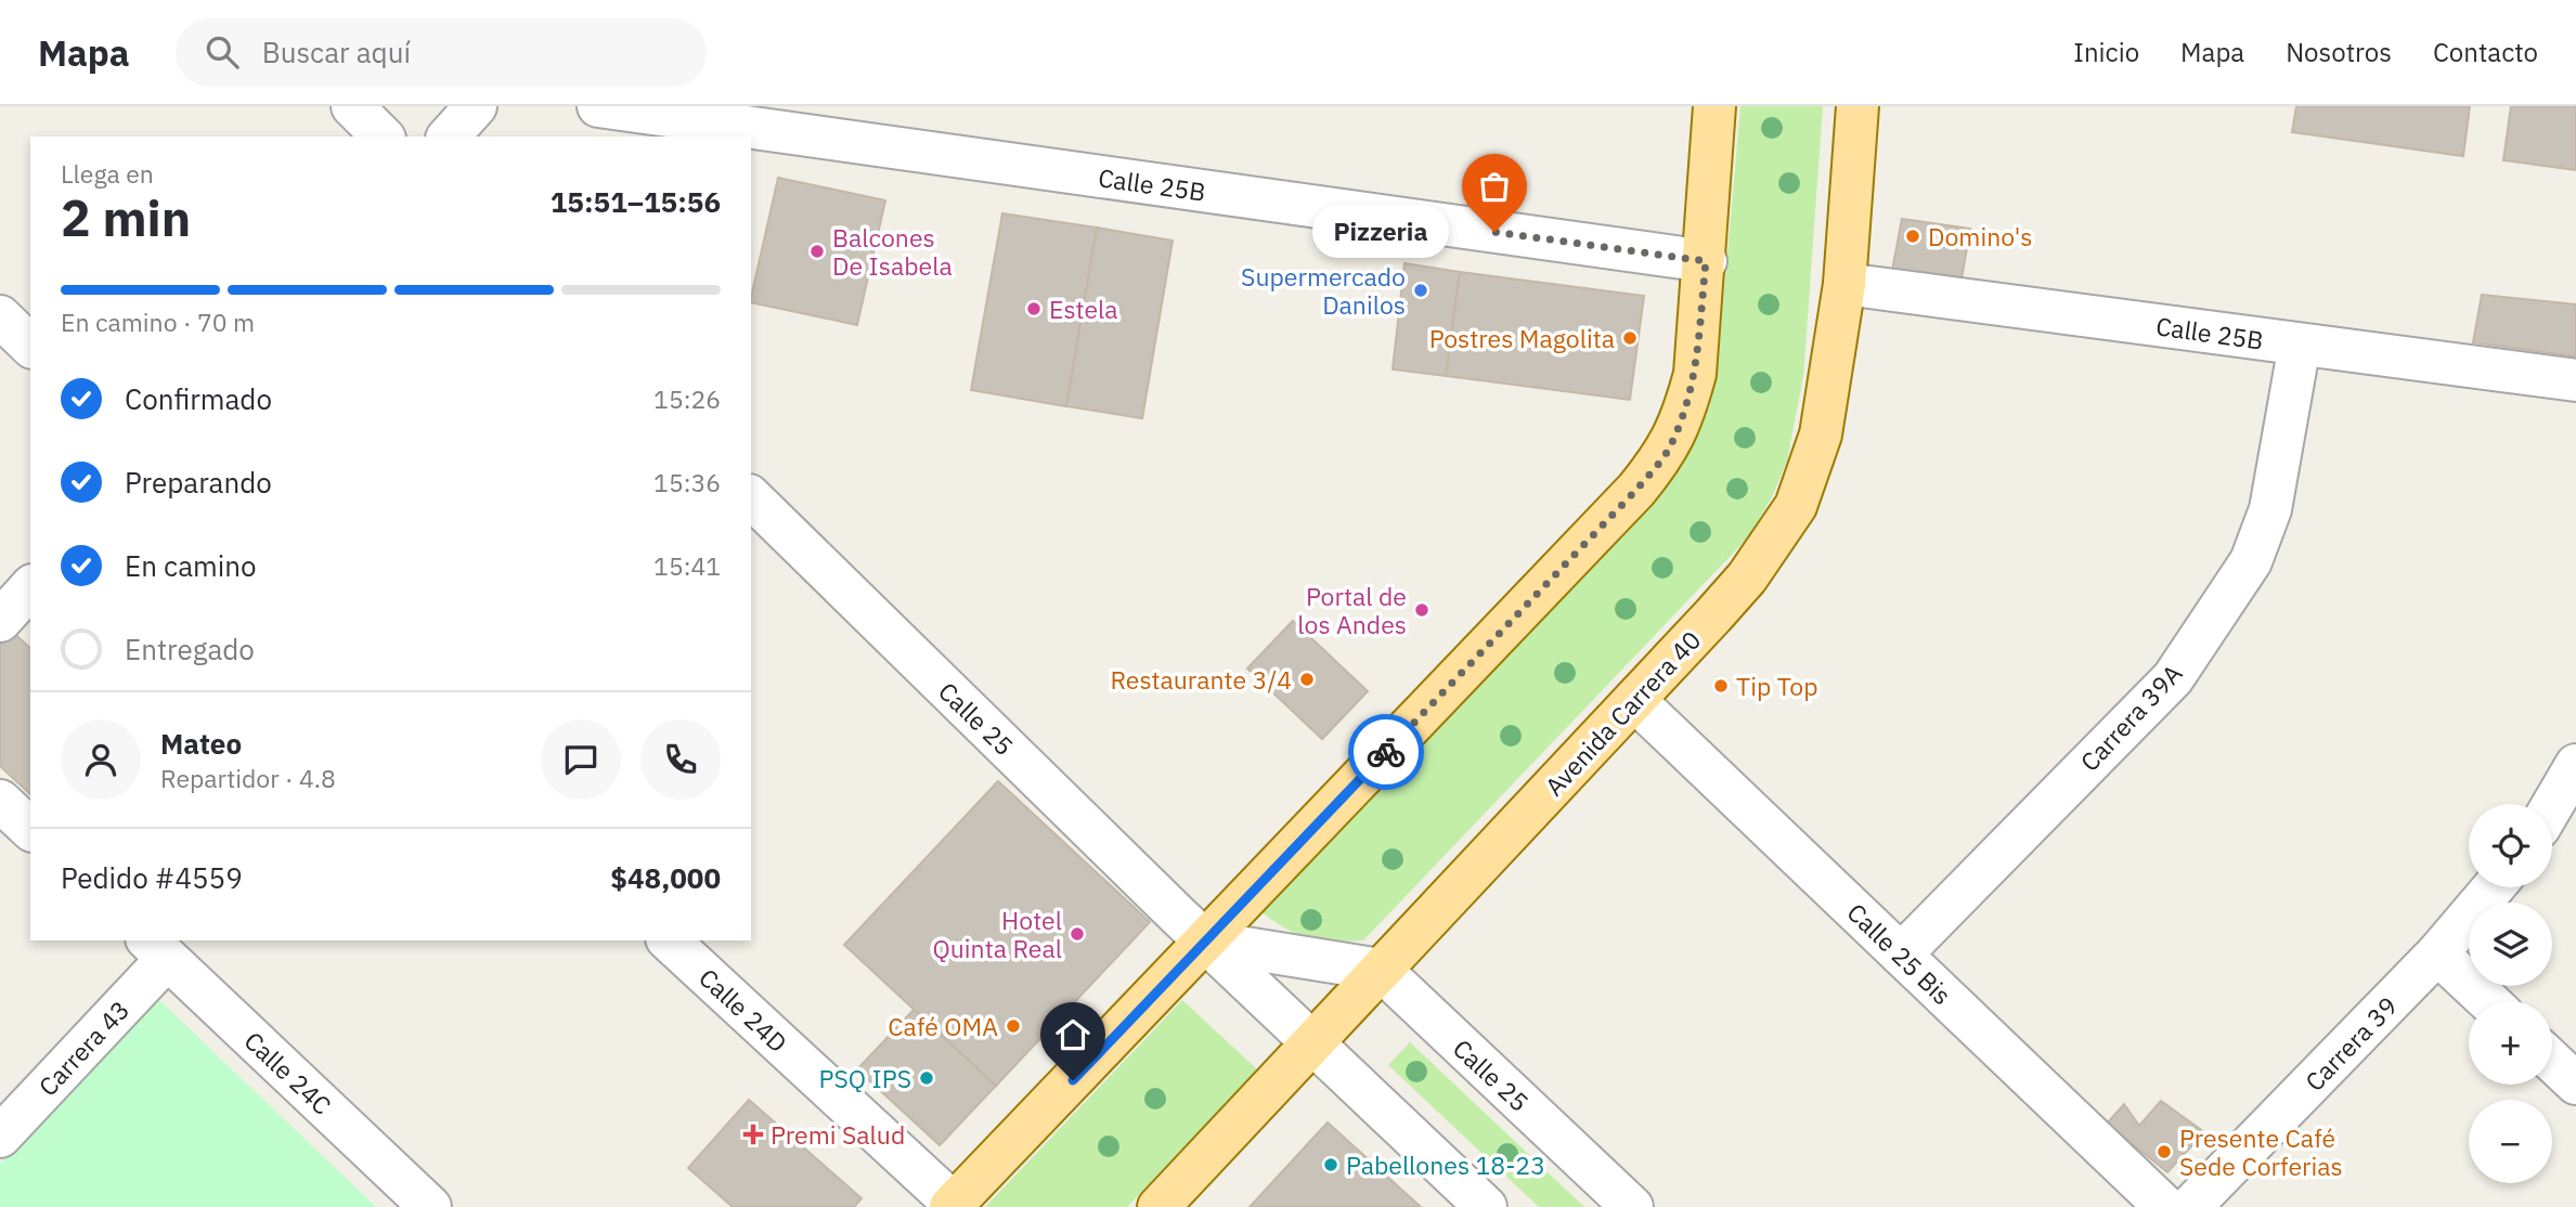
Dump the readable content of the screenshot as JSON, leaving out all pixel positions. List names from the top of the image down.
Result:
{
  "streets": {
    "main road": ["Avenida Carrera 40"],
    "street": [
      "Calle 25B",
      "Carrera 39A",
      "Calle 25",
      "Calle 25 Bis",
      "Calle 24D",
      "Carrera 39",
      "Carrera 43",
      "Calle 24C"
    ]
  },
  "crossings": [
    ["Calle 25B", "Avenida Carrera 40"],
    ["Calle 25B", "Carrera 39A"],
    ["Avenida Carrera 40", "Calle 25"],
    ["Avenida Carrera 40", "Calle 25 Bis"],
    ["Carrera 39A", "Calle 25 Bis"],
    ["Carrera 43", "Calle 24C"]
  ],
  "places": {
    "other": [
      "Pizzeria",
      "Domino's",
      "Balcones De Isabela",
      "Supermercado Danilos",
      "Estela",
      "Postres Magolita",
      "Portal de los Andes",
      "Restaurante 3/4",
      "Tip Top",
      "Hotel Quinta Real",
      "Café OMA",
      "PSQ IPS",
      "Presente Café Sede Corferias",
      "Pabellones 18-23"
    ],
    "health": ["Premi Salud"]
  },
  "page": {
    "header": "Mapa",
    "search": "Buscar aquí",
    "nav": [
      "Inicio",
      "Mapa",
      "Nosotros",
      "Contacto"
    ],
    "heading": ["2 min", "Llega en", "15:51–15:56"],
    "panel": [
      "Mateo",
      "Repartidor · 4.8",
      "Pedido #4559",
      "$48,000"
    ],
    "bubble": "Pizzeria",
    "bar": "En camino · 70 m",
    "list": [
      ["Confirmado", "15:26"],
      ["Preparando", "15:36"],
      ["En camino", "15:41"],
      "Entregado"
    ],
    "map_buttons": ["+", "−"]
  }
}
